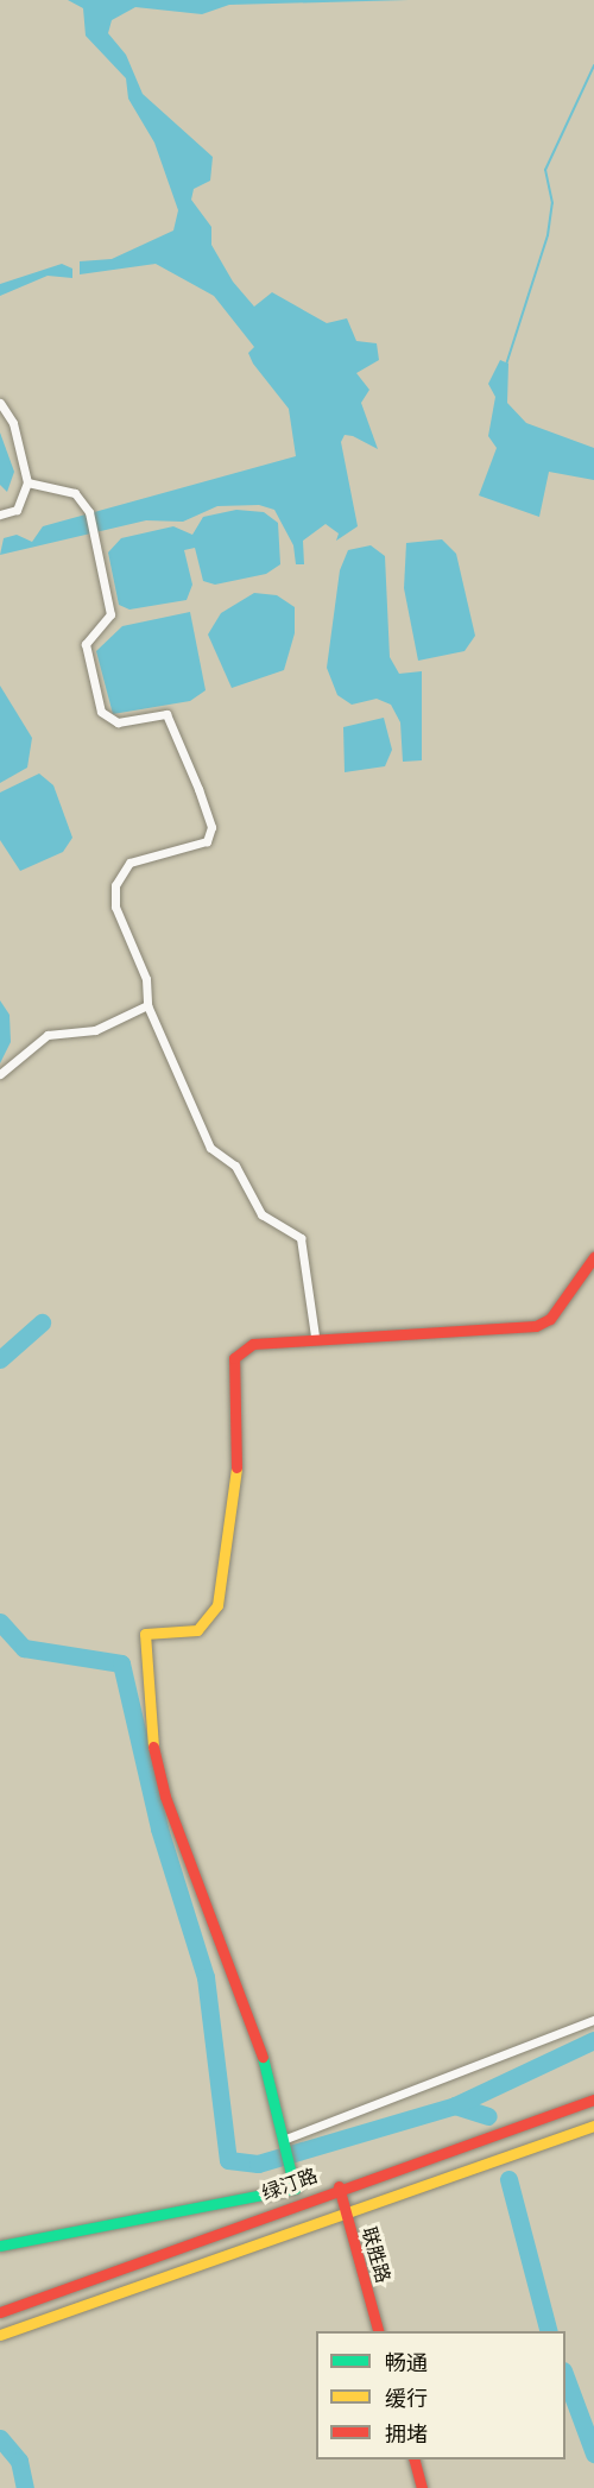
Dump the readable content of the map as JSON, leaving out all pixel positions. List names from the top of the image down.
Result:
{
  "streets": {
    "street": ["绿汀路", "联胜路"]
  },
  "crossings": [
    ["绿汀路", "联胜路"]
  ],
  "legend": ["畅通", "缓行", "拥堵"]
}
